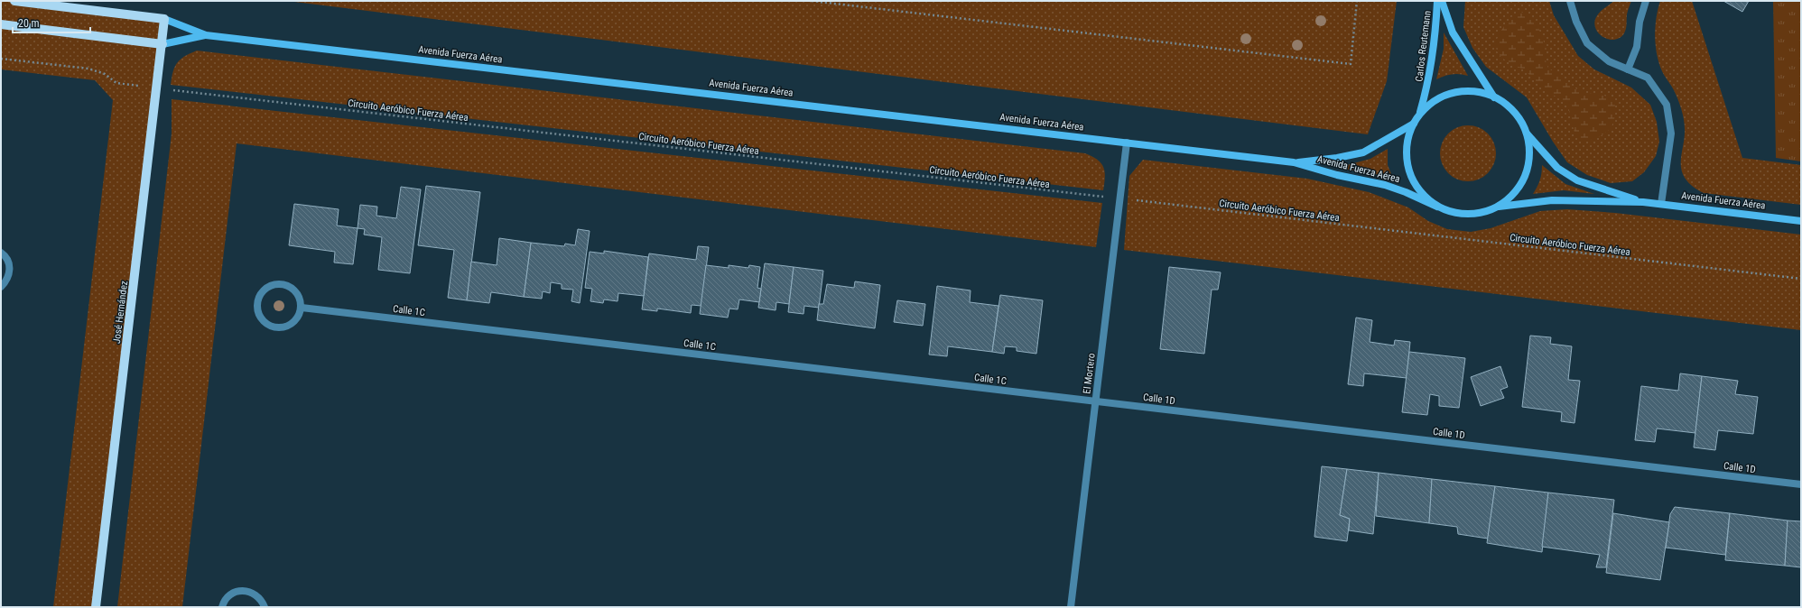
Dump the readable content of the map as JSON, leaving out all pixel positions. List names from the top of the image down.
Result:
{
  "streets": {
    "main road": ["Carlos Reutemann", "Avenida Fuerza Aérea", "José Hernández"],
    "street": ["Calle 1C", "El Mortero", "Calle 1D"],
    "path": ["Circuito Aeróbico Fuerza Aérea"]
  },
  "crossings": [
    ["Carlos Reutemann", "Avenida Fuerza Aérea"],
    ["Avenida Fuerza Aérea", "José Hernández"],
    ["Avenida Fuerza Aérea", "El Mortero"],
    ["Circuito Aeróbico Fuerza Aérea", "El Mortero"],
    ["Calle 1C", "El Mortero"],
    ["Calle 1C", "Calle 1D"],
    ["El Mortero", "Calle 1D"]
  ],
  "scale_bar": "20 m"
}
